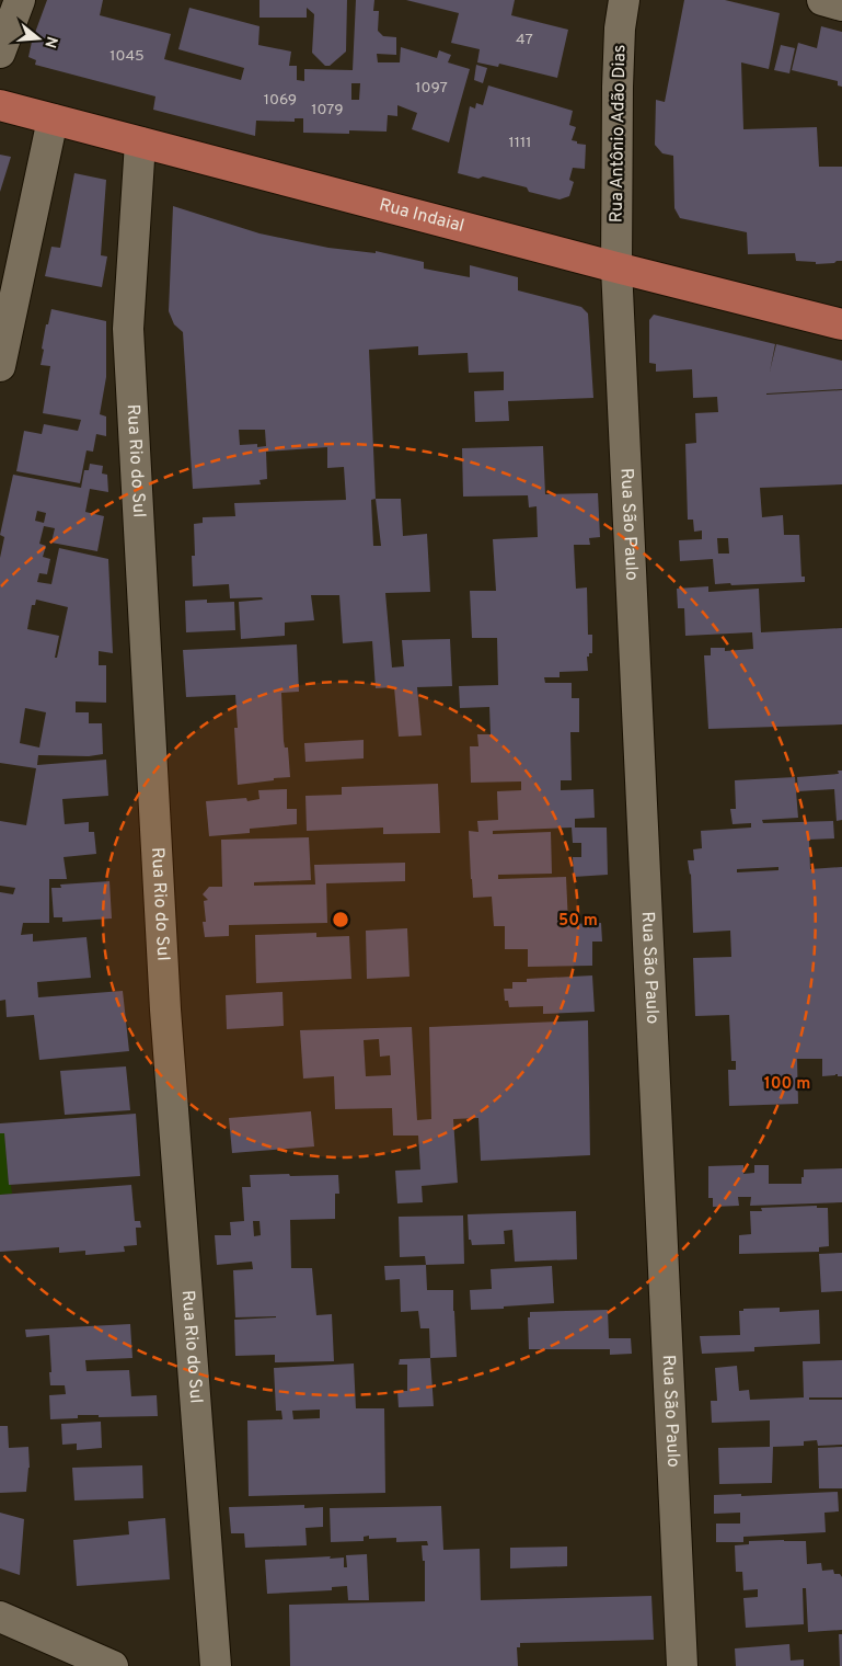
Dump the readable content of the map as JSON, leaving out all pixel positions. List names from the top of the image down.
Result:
{
  "streets": {
    "main road": ["Rua Indaial"],
    "street": ["Rua Antônio Adão Dias", "Rua Rio do Sul", "Rua São Paulo"]
  },
  "crossings": [
    ["Rua Antônio Adão Dias", "Rua Indaial"],
    ["Rua Antônio Adão Dias", "Rua São Paulo"],
    ["Rua Indaial", "Rua Rio do Sul"],
    ["Rua Indaial", "Rua São Paulo"]
  ],
  "house_numbers": [
    "47",
    "1045",
    "1097",
    "1069",
    "1079",
    "1111"
  ],
  "north": "right",
  "rings": ["50 m", "100 m"]
}
